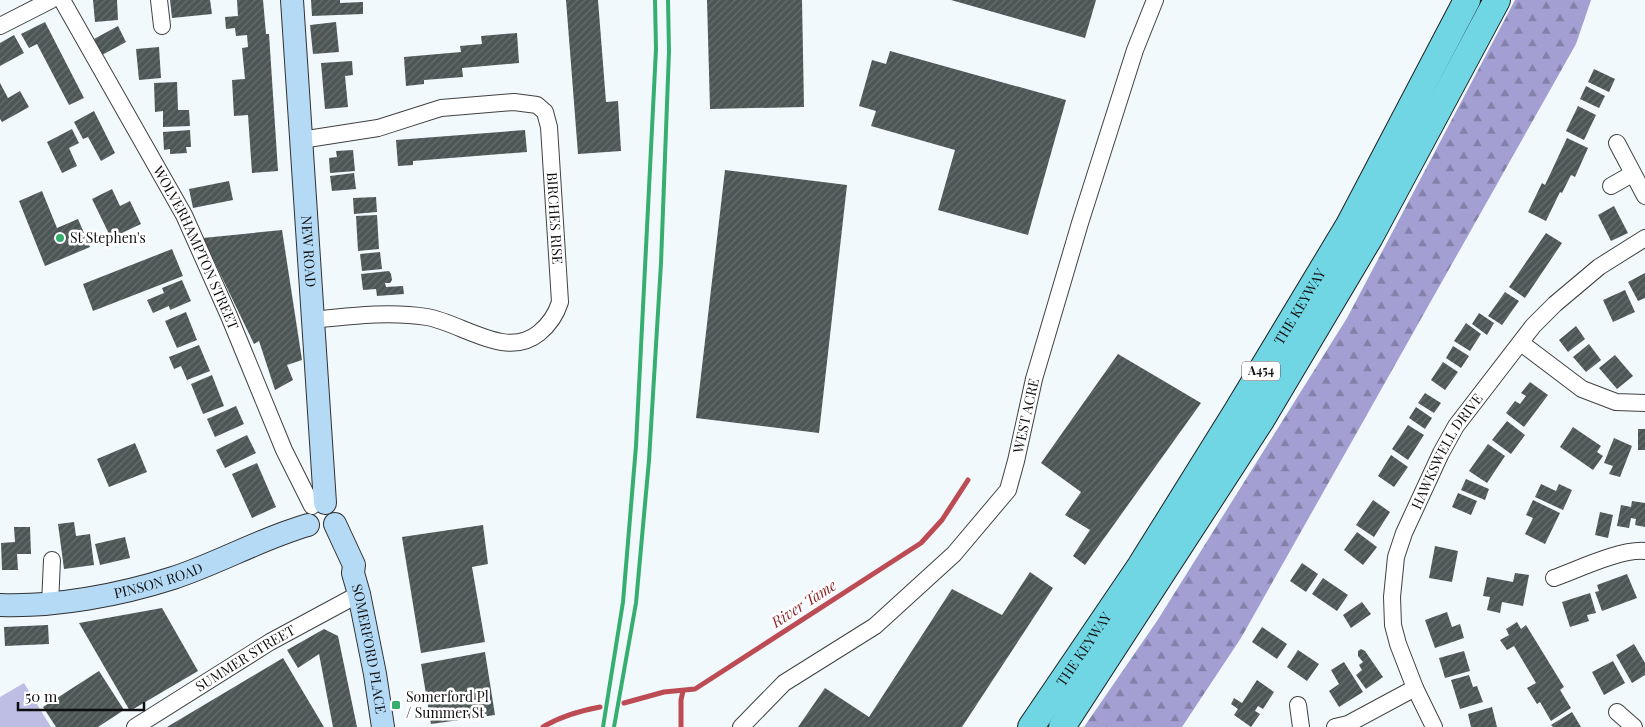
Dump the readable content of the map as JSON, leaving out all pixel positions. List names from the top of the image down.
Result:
{
  "streets": {
    "highway": ["THE KEYWAY", "A454"],
    "main road": ["NEW ROAD", "PINSON ROAD", "SOMERFORD PLACE"],
    "street": [
      "BIRCHES RISE",
      "WOLVERHAMPTON STREET",
      "WEST ACRE",
      "HAWKSWELL DRIVE",
      "SUMMER STREET"
    ]
  },
  "crossings": [
    ["BIRCHES RISE", "NEW ROAD"],
    ["WOLVERHAMPTON STREET", "NEW ROAD"],
    ["WOLVERHAMPTON STREET", "PINSON ROAD"],
    ["WOLVERHAMPTON STREET", "SOMERFORD PLACE"],
    ["NEW ROAD", "PINSON ROAD"],
    ["NEW ROAD", "SOMERFORD PLACE"],
    ["PINSON ROAD", "SOMERFORD PLACE"],
    ["SOMERFORD PLACE", "SUMMER STREET"]
  ],
  "water": ["River Tame"],
  "places": {
    "other": ["St Stephen's"],
    "transit": ["Somerford Pl / Summer St"]
  },
  "scale_bar": "50 m"
}
